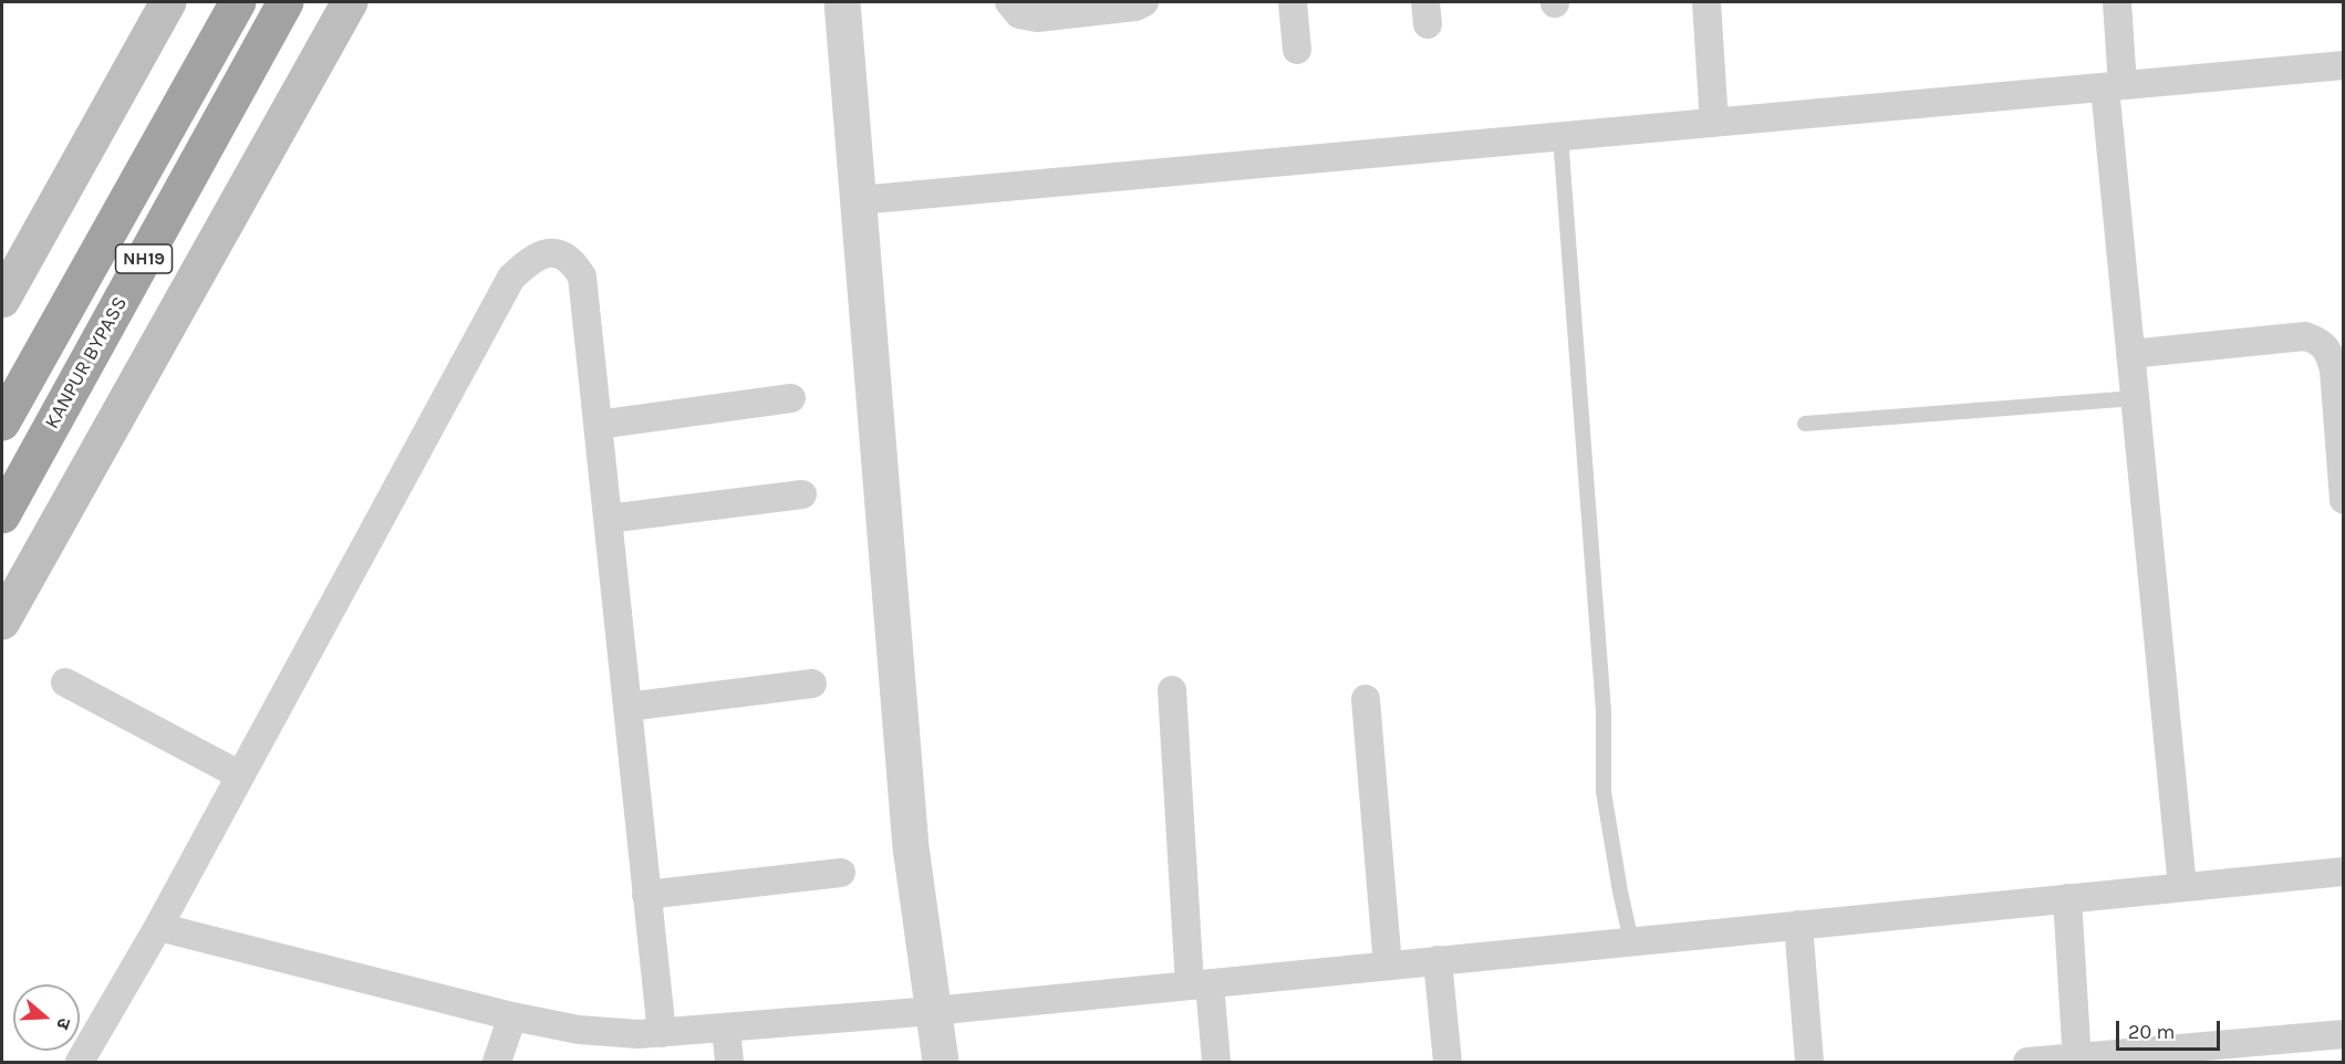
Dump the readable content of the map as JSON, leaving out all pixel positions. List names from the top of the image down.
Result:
{
  "streets": {
    "highway": ["NH19", "KANPUR BYPASS"]
  },
  "scale_bar": "20 m",
  "north": "right"
}
